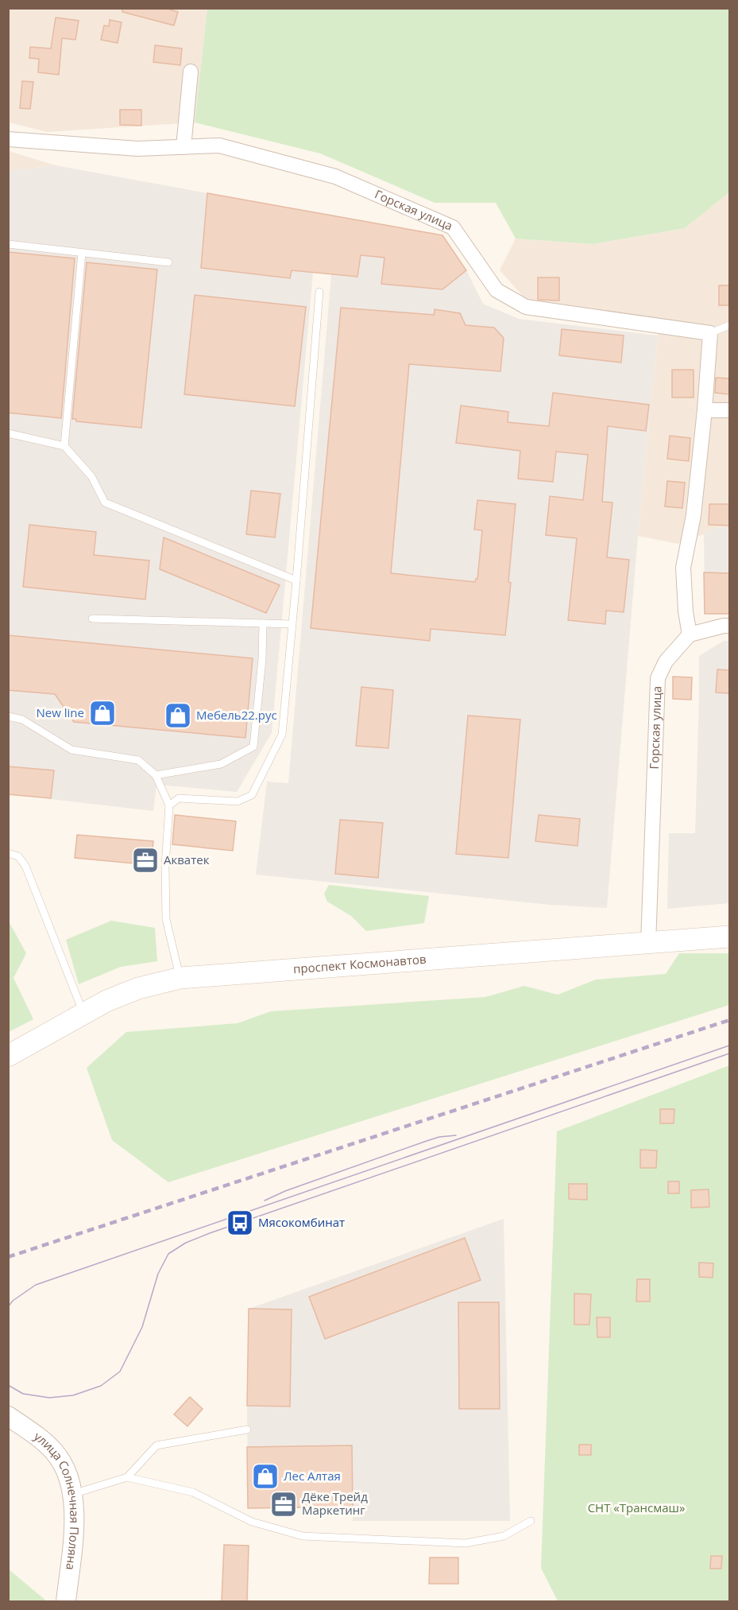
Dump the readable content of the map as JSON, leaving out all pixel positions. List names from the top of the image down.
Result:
{
  "streets": {
    "main road": ["проспект Космонавтов"],
    "street": ["Горская улица", "улица Солнечная Поляна"]
  },
  "crossings": [
    ["Горская улица", "проспект Космонавтов"]
  ],
  "parks": ["СНТ «Трансмаш»"],
  "places": {
    "shop": ["New line", "Мебель22.рус", "Лес Алтая"],
    "office": ["Акватек", "Дёке Трейд Маркетинг"],
    "bus stop": ["Мясокомбинат"]
  }
}
